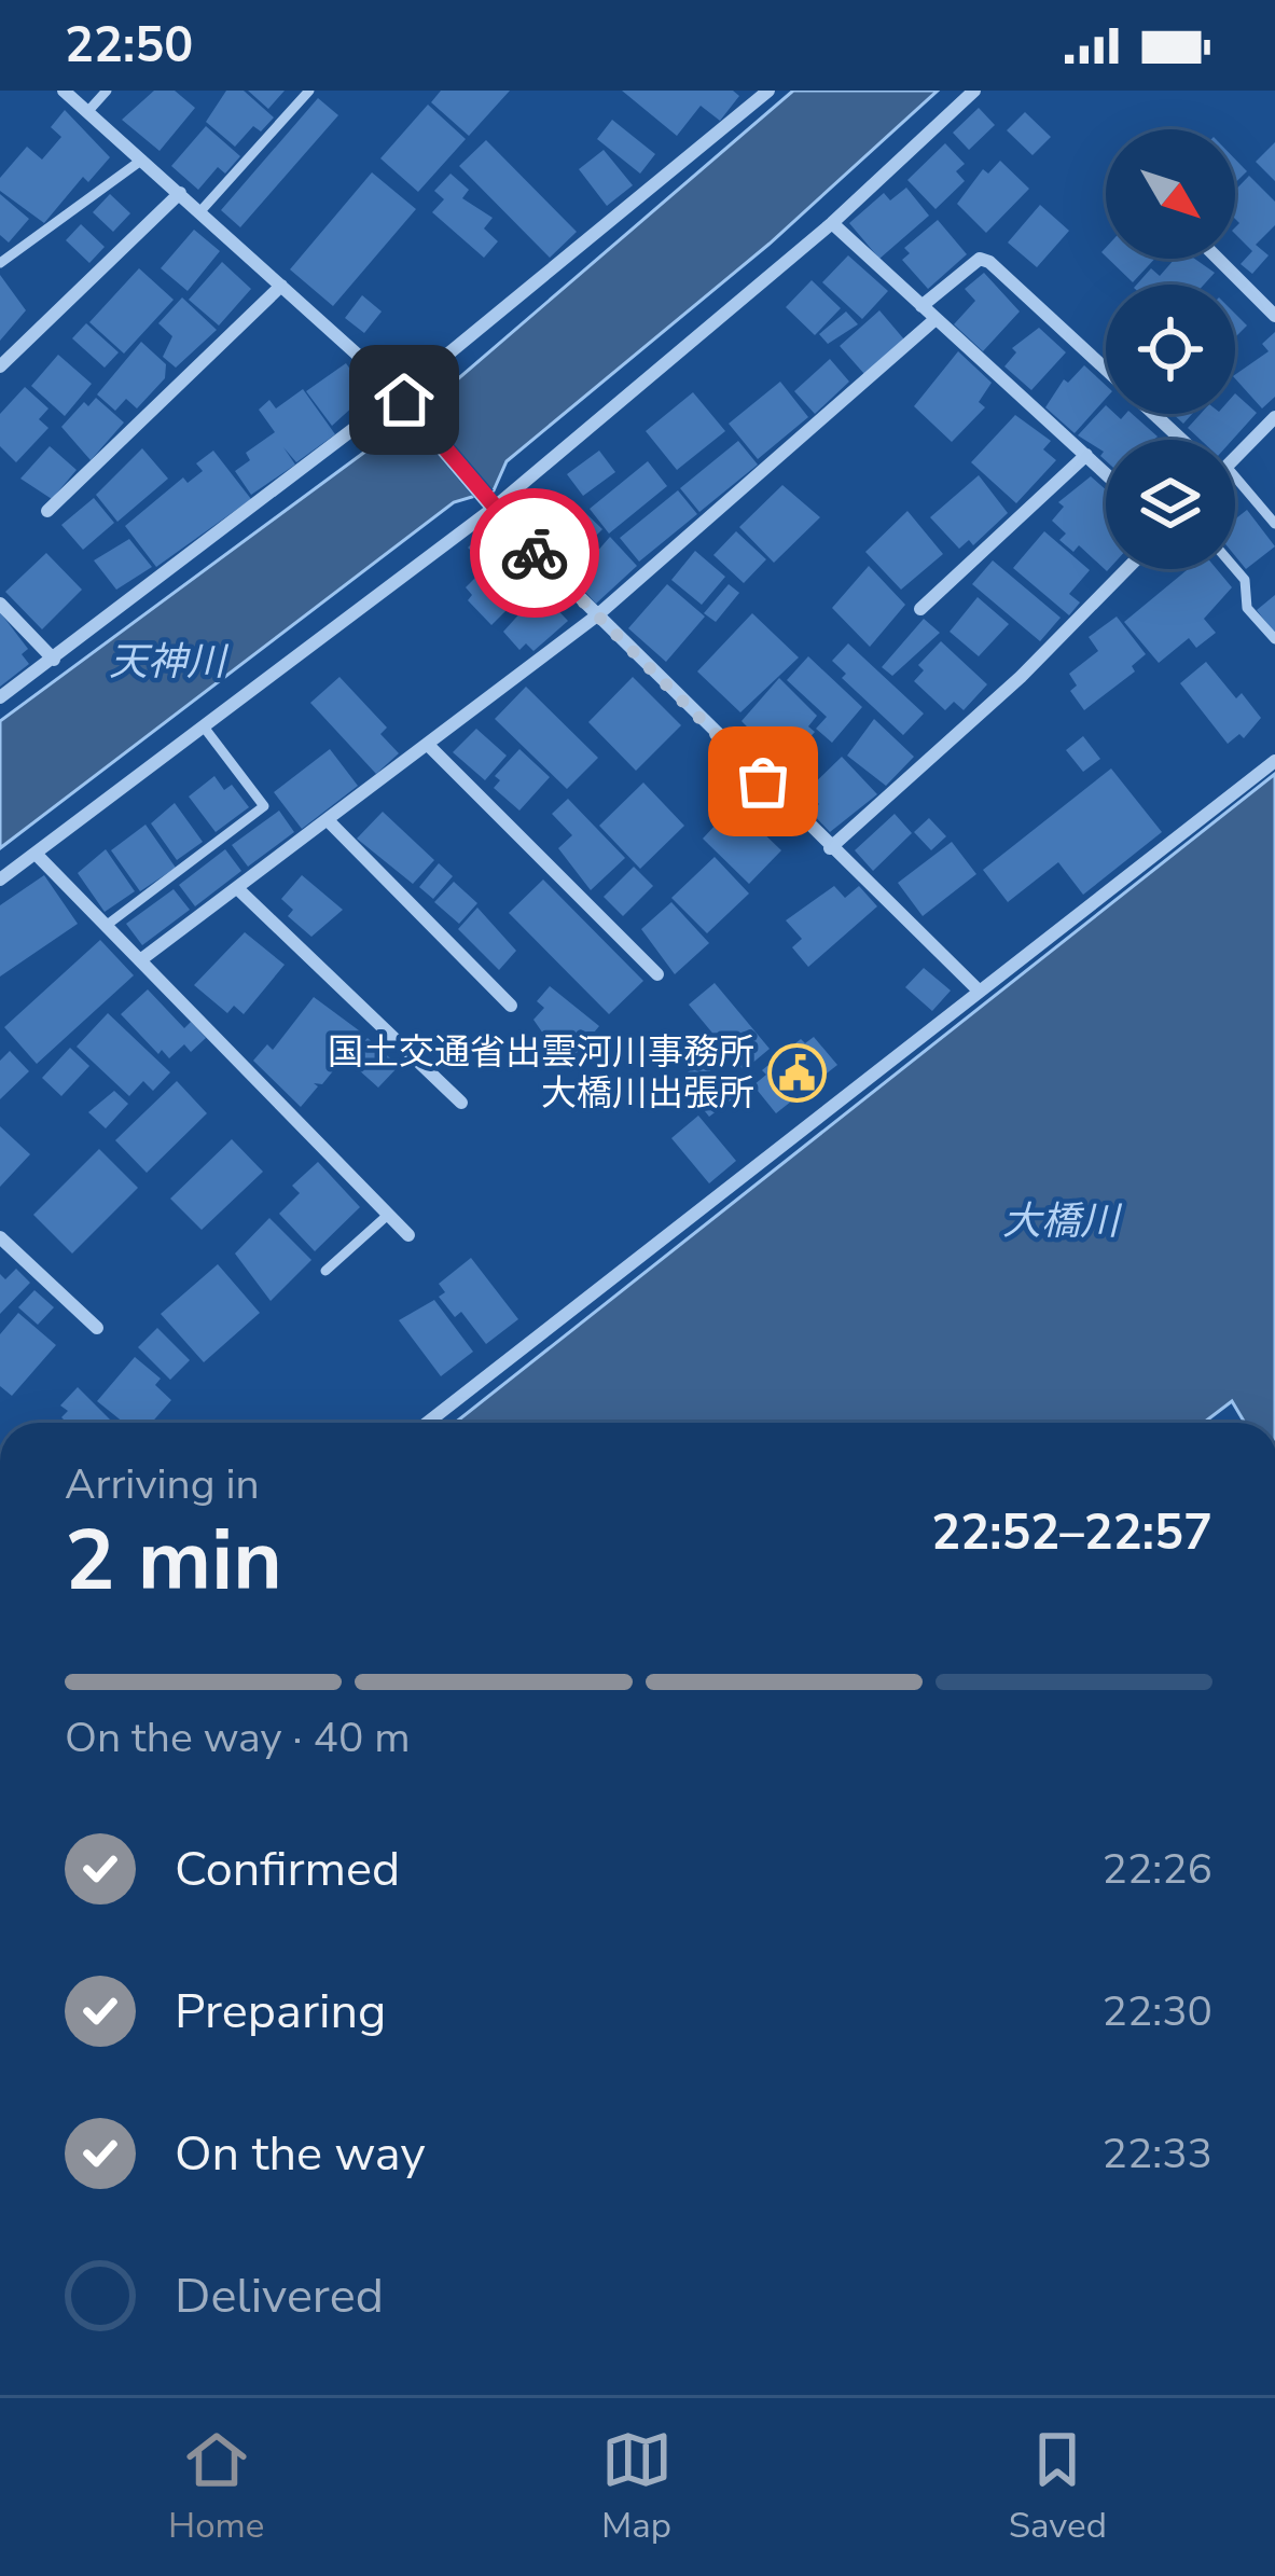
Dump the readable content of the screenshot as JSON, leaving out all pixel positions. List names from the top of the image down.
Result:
{
  "water": ["天神川", "大橋川"],
  "places": {
    "public building": ["国土交通省出雲河川事務所 大橋川出張所"]
  },
  "north": "bottom right",
  "page": {
    "status": "22:50",
    "heading": ["2 min", "Arriving in", "22:52–22:57"],
    "bar": "On the way · 40 m",
    "list": [
      ["Confirmed", "22:26"],
      ["Preparing", "22:30"],
      ["On the way", "22:33"],
      "Delivered"
    ],
    "tabs": ["Home", "Map", "Saved"]
  }
}
